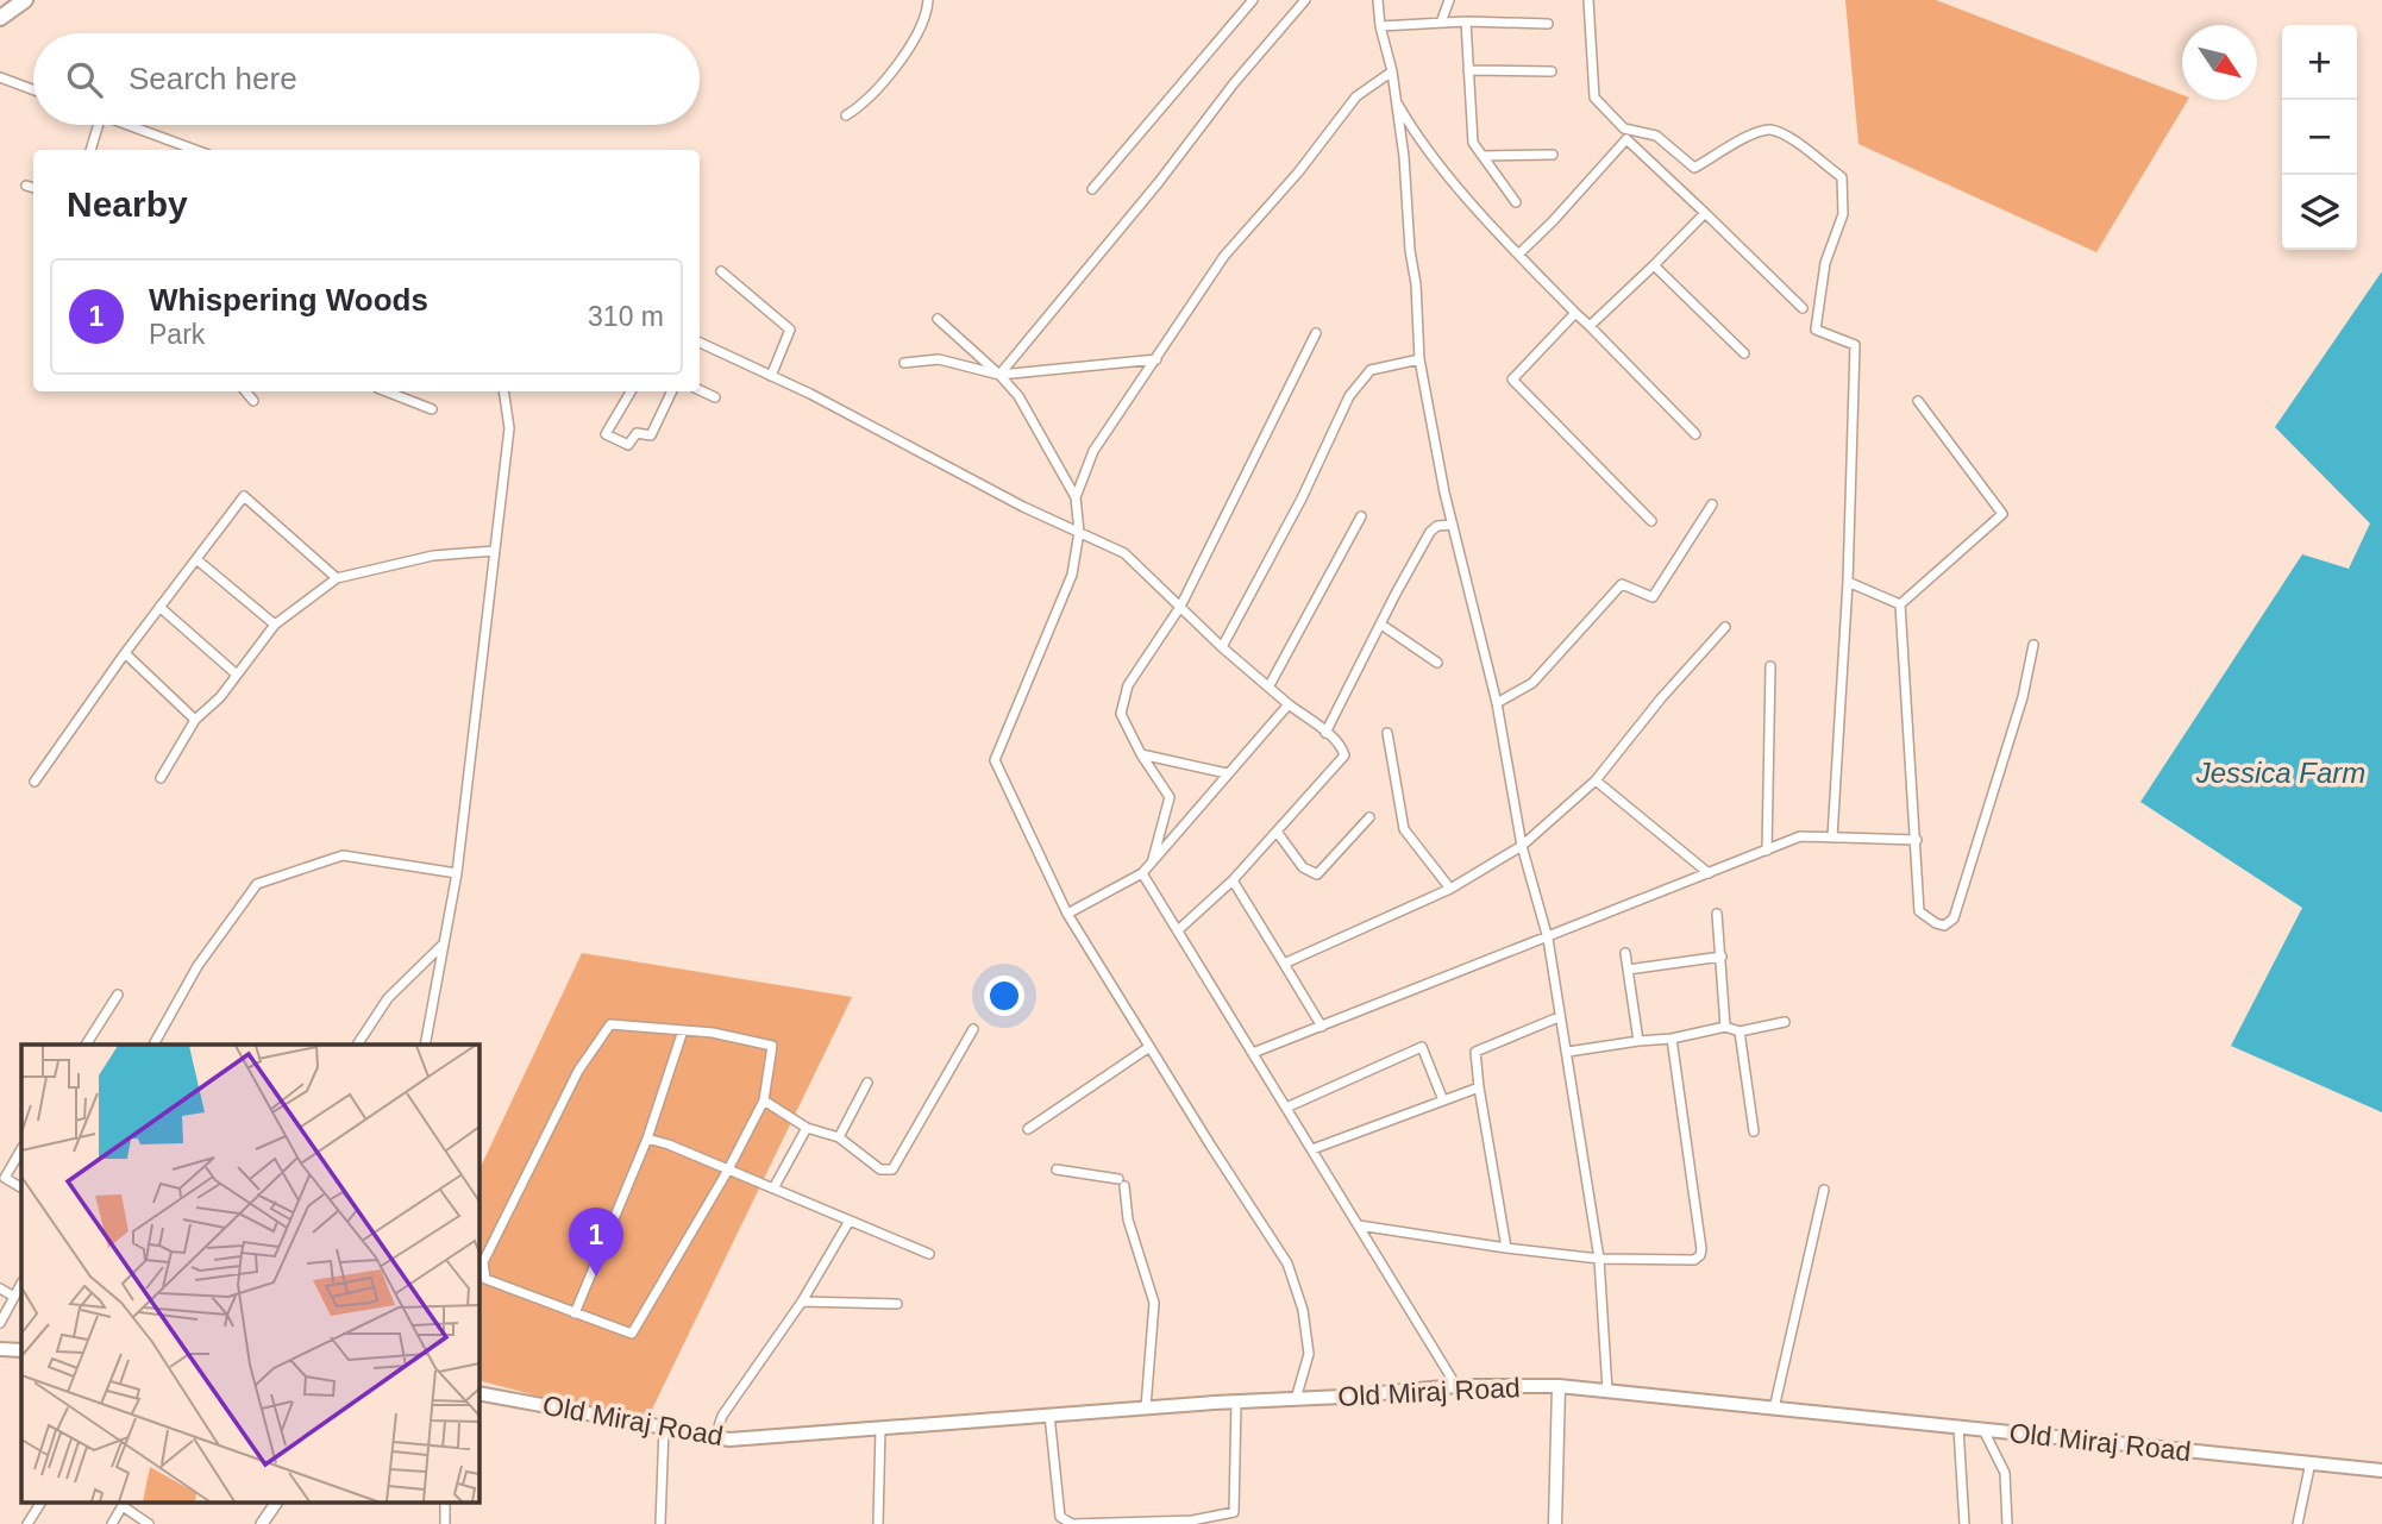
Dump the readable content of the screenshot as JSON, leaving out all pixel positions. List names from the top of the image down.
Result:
{
  "streets": {
    "main road": ["Old Miraj Road"]
  },
  "water": ["Jessica Farm"],
  "north": "bottom right",
  "page": {
    "map_buttons": ["+", "−"],
    "search": "Search here",
    "heading": "Nearby",
    "list": [
      {
        "mark": "1",
        "name": "Whispering Woods",
        "note": "Park",
        "value": "310 m"
      }
    ],
    "pins": "1"
  }
}
